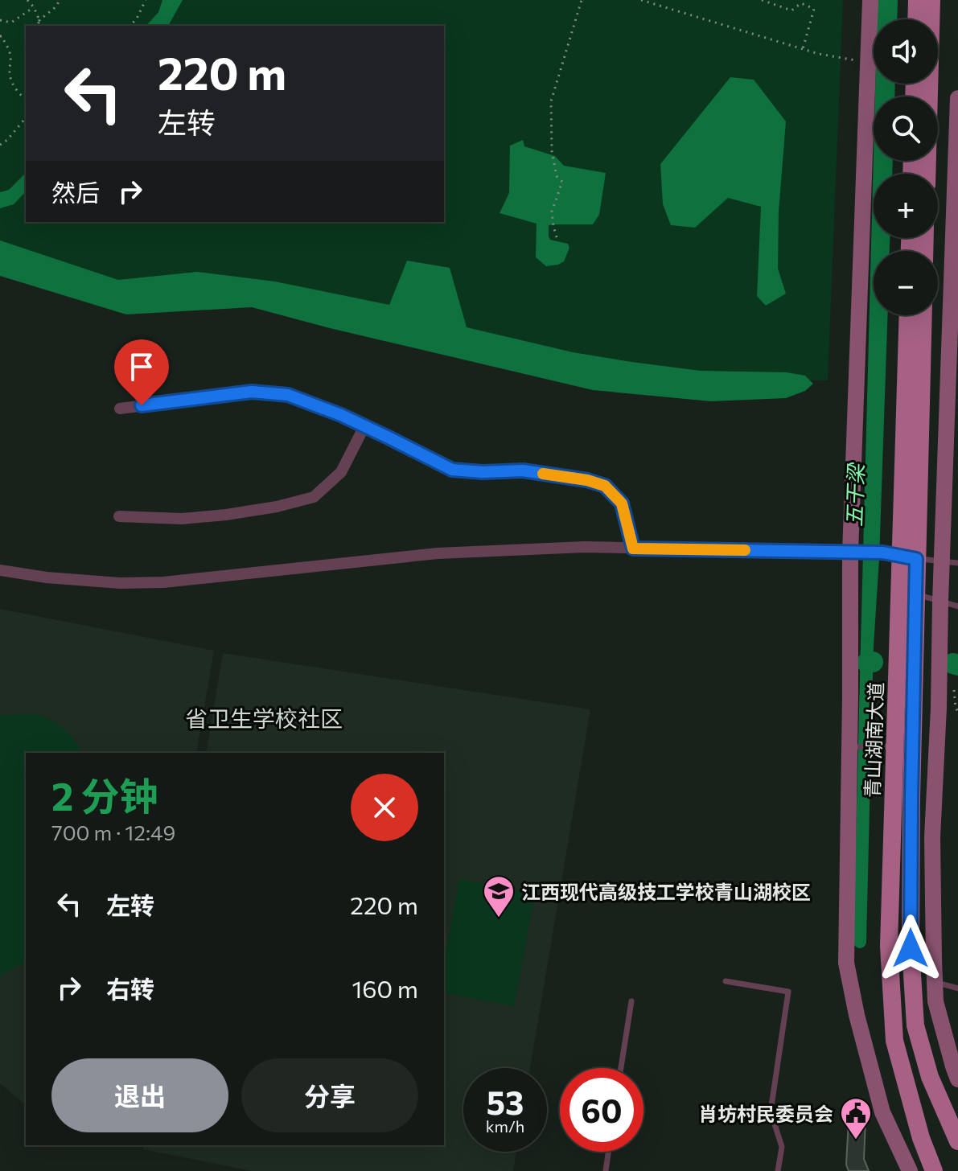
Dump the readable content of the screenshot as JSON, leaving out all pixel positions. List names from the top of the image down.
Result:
{
  "streets": {
    "main road": ["青山湖南大道"]
  },
  "districts": ["省卫生学校社区"],
  "water": ["五干梁"],
  "places": {
    "school or university": ["江西现代高级技工学校青山湖校区"],
    "public building": ["肖坊村民委员会"]
  },
  "page": {
    "map_buttons": ["+", "−"],
    "turn": ["220 m", "左转"],
    "then": "然后",
    "heading": ["2 分钟", "700 m · 12:49"],
    "list": [
      {
        "name": "左转",
        "value": "220 m"
      },
      {
        "name": "右转",
        "value": "160 m"
      }
    ],
    "buttons": ["退出", "分享"],
    "speed": "53 km/h",
    "limit": "60"
  }
}
